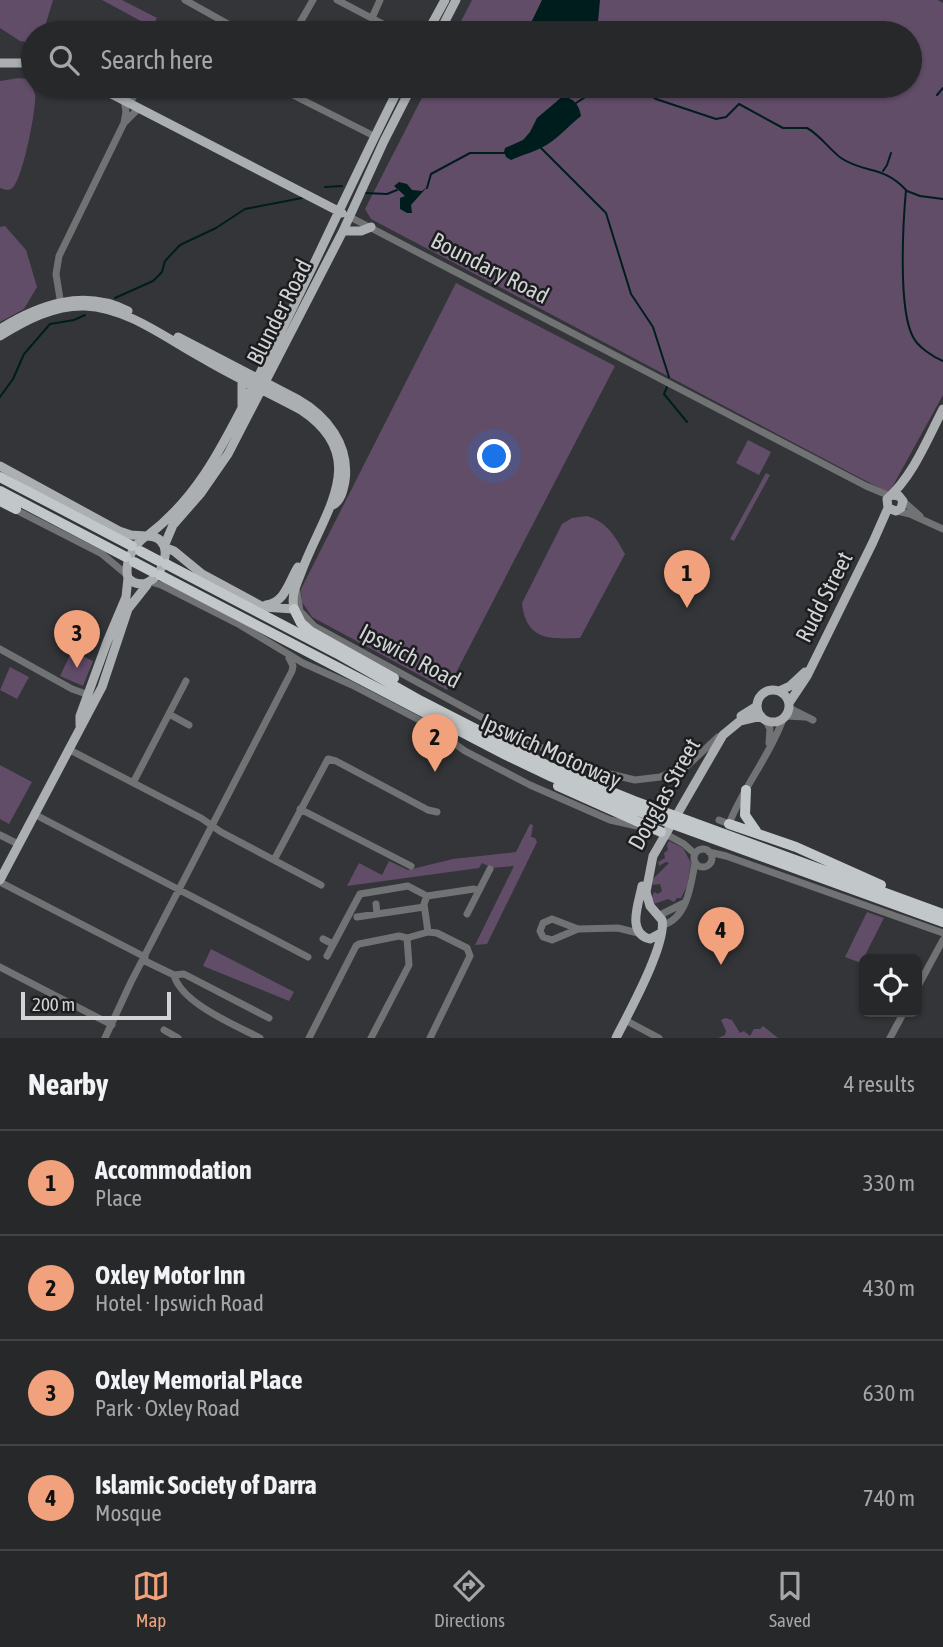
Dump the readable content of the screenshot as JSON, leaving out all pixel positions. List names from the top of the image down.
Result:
{
  "streets": {
    "highway": ["Ipswich Motorway"],
    "main road": [
      "Boundary Road",
      "Blunder Road",
      "Rudd Street",
      "Douglas Street"
    ],
    "street": ["Ipswich Road"]
  },
  "crossings": [
    ["Boundary Road", "Blunder Road"],
    ["Boundary Road", "Rudd Street"],
    ["Blunder Road", "Ipswich Motorway"],
    ["Rudd Street", "Douglas Street"],
    ["Ipswich Road", "Douglas Street"]
  ],
  "scale_bar": "200 m",
  "page": {
    "search": "Search here",
    "pins": [
      "1",
      "3",
      "2",
      "4"
    ],
    "scale": "200 m",
    "heading": ["Nearby", "4 results"],
    "list": [
      {
        "mark": "1",
        "name": "Accommodation",
        "note": "Place",
        "value": "330 m"
      },
      {
        "mark": "2",
        "name": "Oxley Motor Inn",
        "note": "Hotel · Ipswich Road",
        "value": "430 m"
      },
      {
        "mark": "3",
        "name": "Oxley Memorial Place",
        "note": "Park · Oxley Road",
        "value": "630 m"
      },
      {
        "mark": "4",
        "name": "Islamic Society of Darra",
        "note": "Mosque",
        "value": "740 m"
      }
    ],
    "nav": ["Map", "Directions", "Saved"]
  }
}
